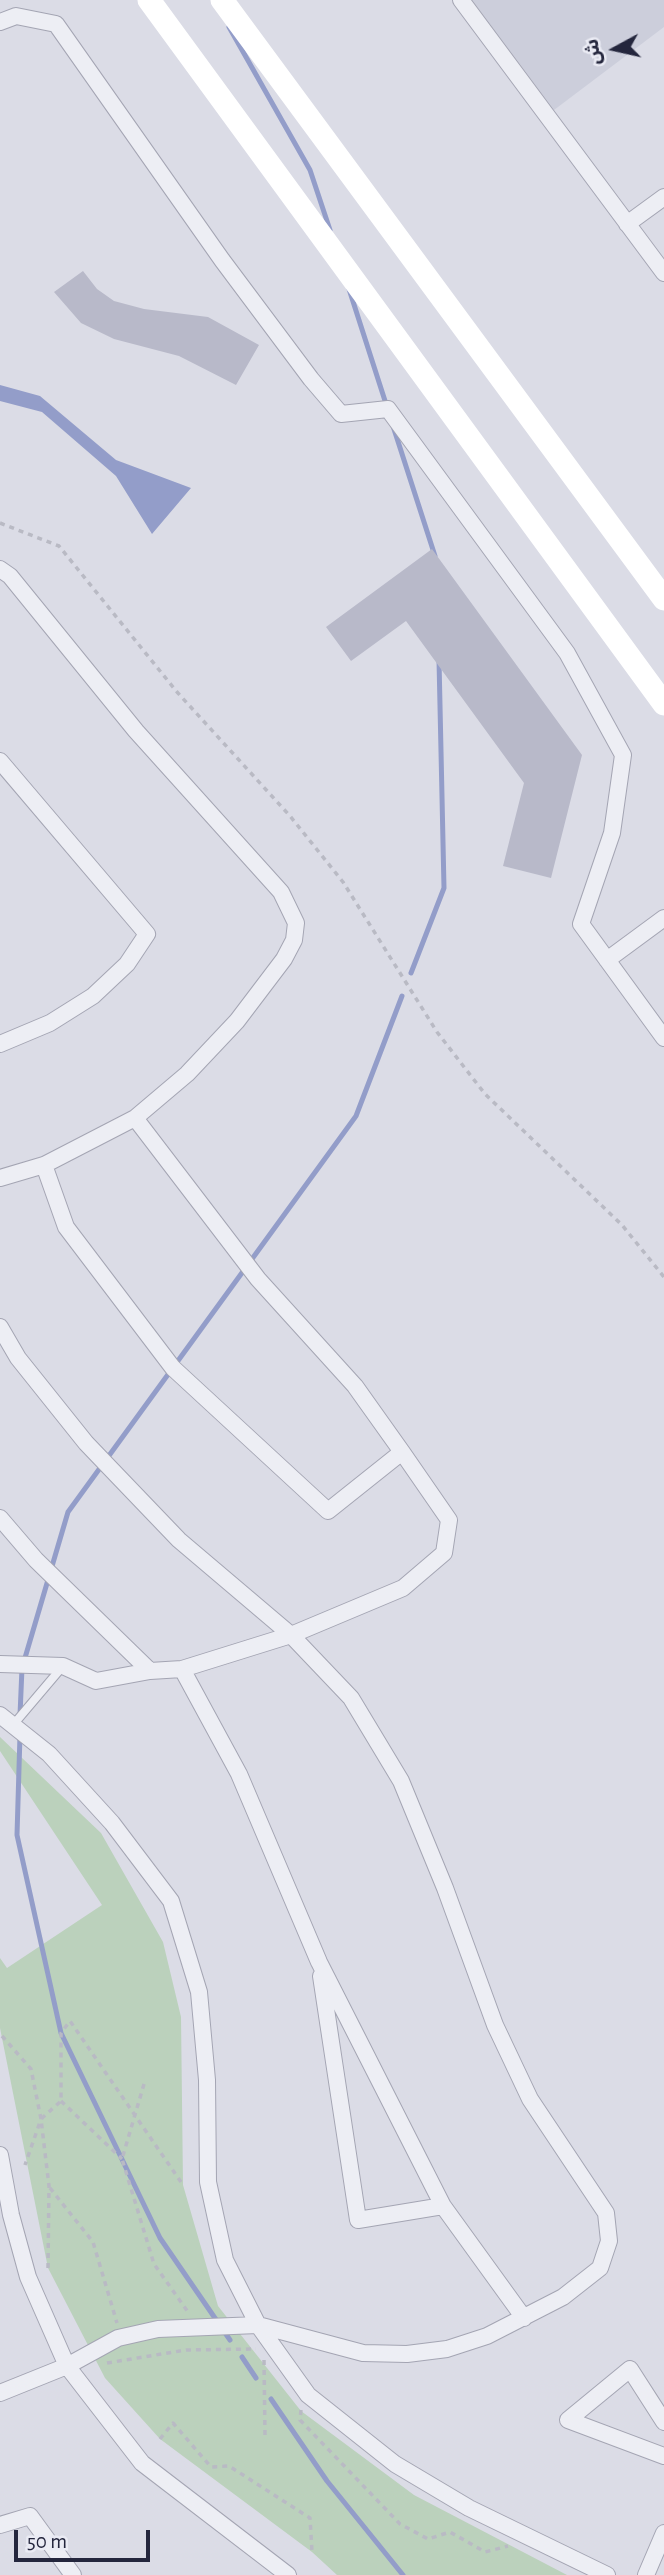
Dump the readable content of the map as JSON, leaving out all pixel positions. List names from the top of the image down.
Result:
{
  "scale_bar": "50 m",
  "north": "left"
}
